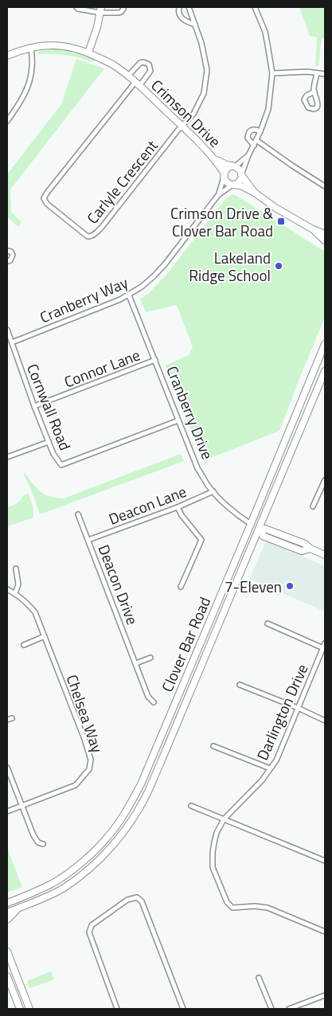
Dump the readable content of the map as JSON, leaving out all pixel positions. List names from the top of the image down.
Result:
{
  "streets": {
    "main road": ["Crimson Drive", "Clover Bar Road"],
    "street": [
      "Carlyle Crescent",
      "Cranberry Way",
      "Connor Lane",
      "Cornwall Road",
      "Cranberry Drive",
      "Deacon Lane",
      "Deacon Drive",
      "Darlington Drive",
      "Chelsea Way"
    ]
  },
  "crossings": [
    ["Crimson Drive", "Carlyle Crescent"],
    ["Crimson Drive", "Cranberry Way"],
    ["Cranberry Way", "Cornwall Road"],
    ["Cranberry Way", "Cranberry Drive"],
    ["Connor Lane", "Cornwall Road"],
    ["Connor Lane", "Cranberry Drive"],
    ["Cornwall Road", "Cranberry Drive"],
    ["Cranberry Drive", "Deacon Lane"],
    ["Cranberry Drive", "Clover Bar Road"],
    ["Deacon Lane", "Deacon Drive"]
  ],
  "places": {
    "transit": ["Crimson Drive & Clover Bar Road"],
    "other": ["Lakeland Ridge School", "7-Eleven"]
  }
}
